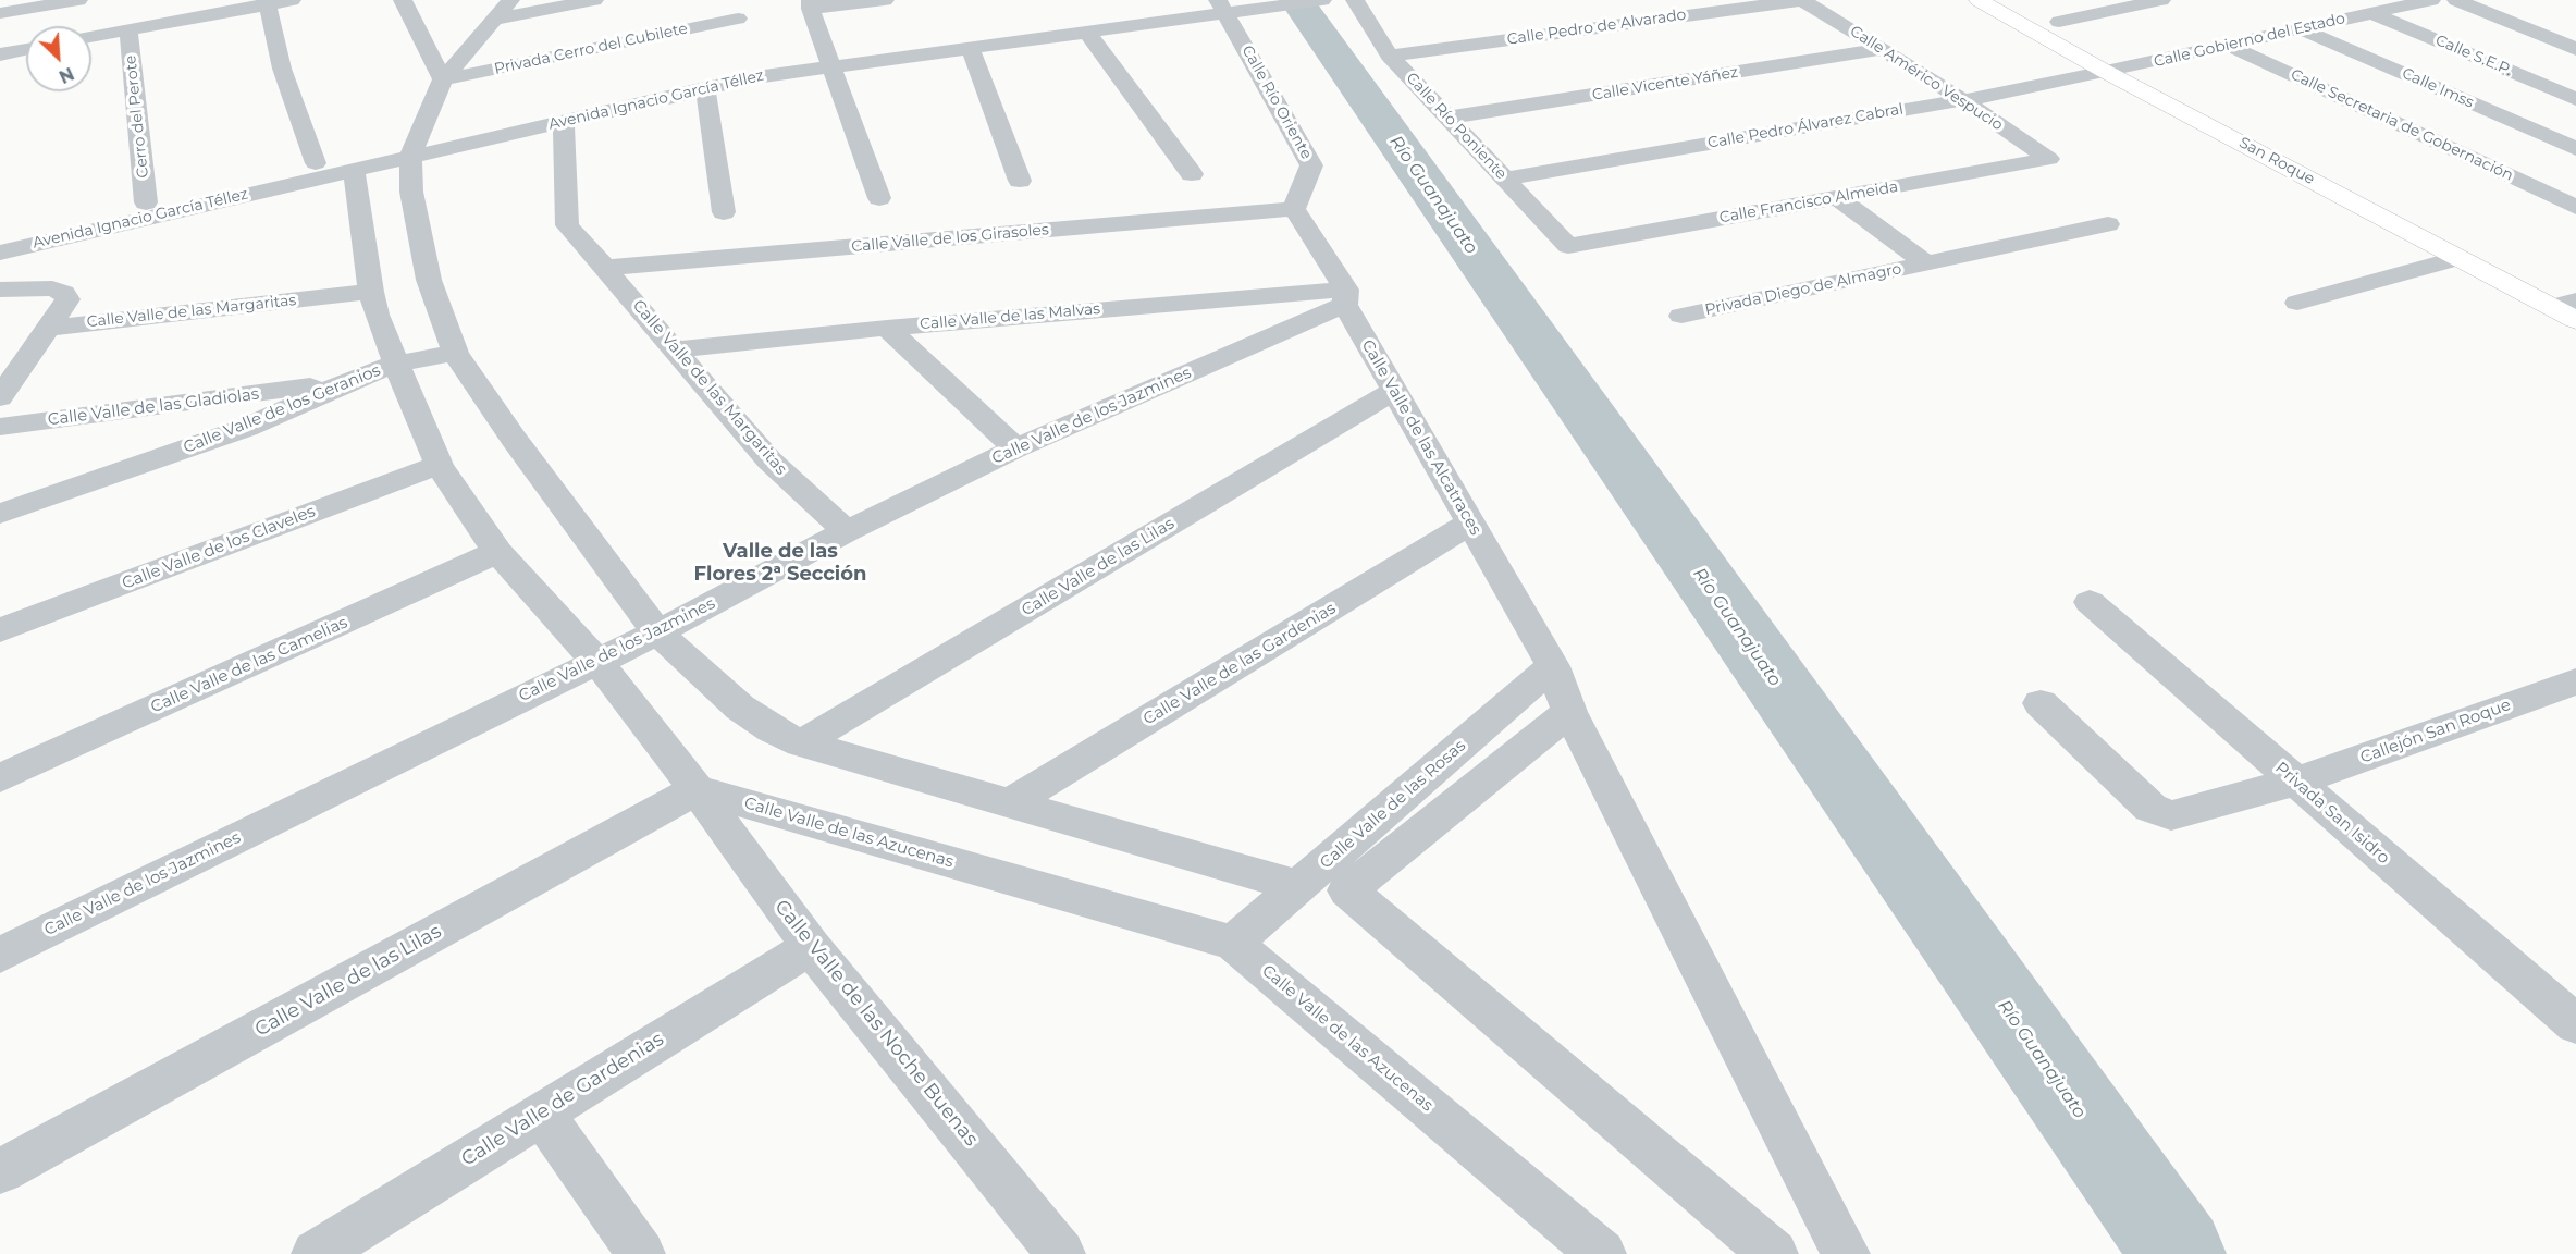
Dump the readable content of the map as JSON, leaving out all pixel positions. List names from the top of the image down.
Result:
{
  "streets": {
    "main road": ["San Roque"],
    "street": [
      "Calle Pedro de Alvarado",
      "Calle Gobierno del Estado",
      "Privada Cerro del Cubilete",
      "Calle S.E.P.",
      "Calle Américo Vespucio",
      "Calle Vicente Yáñez",
      "Calle Imss",
      "Avenida Ignacio García Téllez",
      "Calle Río Oriente",
      "Cerro del Perote",
      "Calle Secretaria de Gobernación",
      "Calle Río Poniente",
      "Calle Pedro Álvarez Cabral",
      "Calle Francisco Almeida",
      "Calle Valle de los Girasoles",
      "Privada Diego de Almagro",
      "Calle Valle de las Margaritas",
      "Calle Valle de las Malvas",
      "Calle Valle de las Gladiolas",
      "Calle Valle de los Geranios",
      "Calle Valle de los Jazmines",
      "Calle Valle de las Alcatraces",
      "Calle Valle de los Claveles",
      "Calle Valle de las Lilas",
      "Calle Valle de las Gardenias",
      "Calle Valle de las Camelias",
      "Callejón San Roque",
      "Calle Valle de las Rosas",
      "Privada San Isidro",
      "Calle Valle de las Azucenas",
      "Calle Valle de las Noche Buenas",
      "Calle Valle de Gardenias"
    ]
  },
  "crossings": [
    ["Calle Pedro de Alvarado", "Calle Américo Vespucio"],
    ["Calle Pedro de Alvarado", "Calle Río Poniente"],
    ["Calle Gobierno del Estado", "Calle S.E.P."],
    ["Calle Gobierno del Estado", "Calle Imss"],
    ["Calle Gobierno del Estado", "Calle Secretaria de Gobernación"],
    ["Calle Gobierno del Estado", "Calle Pedro Álvarez Cabral"],
    ["Calle Gobierno del Estado", "San Roque"],
    ["Calle Américo Vespucio", "Calle Vicente Yáñez"],
    ["Calle Américo Vespucio", "Calle Pedro Álvarez Cabral"],
    ["Calle Américo Vespucio", "Calle Francisco Almeida"],
    ["Calle Vicente Yáñez", "Calle Río Poniente"],
    ["Avenida Ignacio García Téllez", "Calle Río Oriente"],
    ["Avenida Ignacio García Téllez", "Cerro del Perote"],
    ["Avenida Ignacio García Téllez", "Calle Valle de las Margaritas"],
    ["Calle Río Oriente", "Calle Valle de los Girasoles"],
    ["Calle Río Oriente", "Calle Valle de las Alcatraces"],
    ["Calle Río Poniente", "Calle Pedro Álvarez Cabral"],
    ["Calle Río Poniente", "Calle Francisco Almeida"],
    ["Calle Pedro Álvarez Cabral", "San Roque"],
    ["Calle Francisco Almeida", "Privada Diego de Almagro"],
    ["Calle Valle de los Girasoles", "Calle Valle de las Margaritas"],
    ["Calle Valle de los Girasoles", "Calle Valle de las Alcatraces"],
    ["Calle Valle de las Margaritas", "Calle Valle de las Malvas"],
    ["Calle Valle de las Margaritas", "Calle Valle de los Jazmines"],
    ["Calle Valle de las Malvas", "Calle Valle de los Jazmines"],
    ["Calle Valle de las Malvas", "Calle Valle de las Alcatraces"],
    ["Calle Valle de las Gladiolas", "Calle Valle de los Geranios"],
    ["Calle Valle de los Jazmines", "Calle Valle de las Alcatraces"],
    ["Calle Valle de las Alcatraces", "Calle Valle de las Lilas"],
    ["Calle Valle de las Alcatraces", "Calle Valle de las Gardenias"],
    ["Calle Valle de las Alcatraces", "Calle Valle de las Rosas"],
    ["Calle Valle de las Lilas", "Calle Valle de las Azucenas"],
    ["Calle Valle de las Lilas", "Calle Valle de las Noche Buenas"],
    ["Callejón San Roque", "Privada San Isidro"],
    ["Calle Valle de las Rosas", "Calle Valle de las Azucenas"],
    ["Calle Valle de las Azucenas", "Calle Valle de las Noche Buenas"],
    ["Calle Valle de las Noche Buenas", "Calle Valle de Gardenias"]
  ],
  "districts": ["Valle de las Flores 2ª Sección"],
  "water": ["Río Guanajuato"],
  "north": "bottom right"
}
